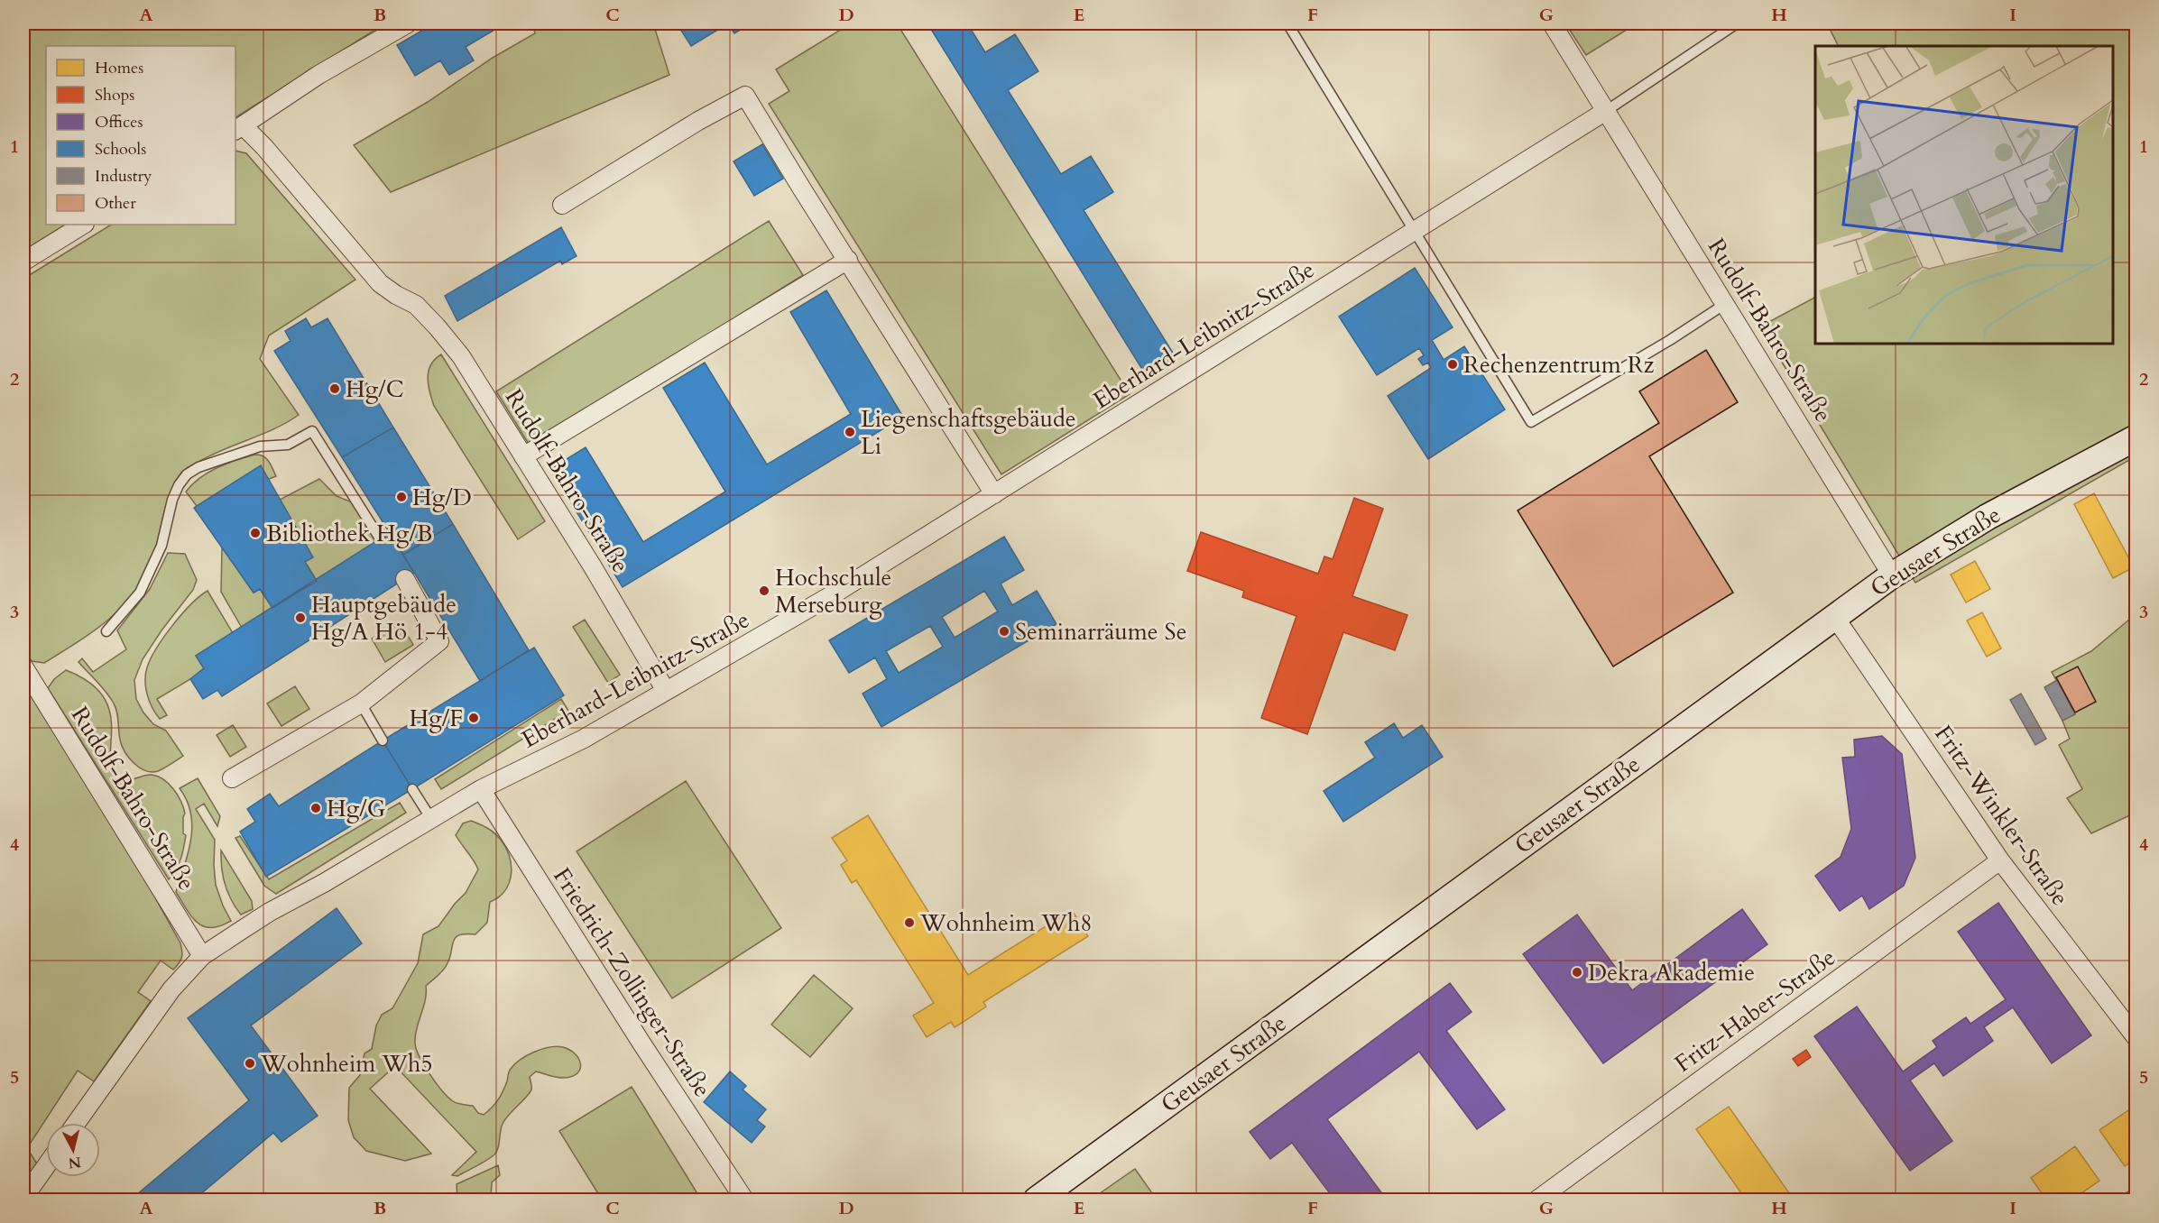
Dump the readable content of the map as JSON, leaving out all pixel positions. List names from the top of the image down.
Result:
{
  "streets": {
    "street": [
      "Rudolf-Bahro-Straße",
      "Eberhard-Leibnitz-Straße",
      "Geusaer Straße",
      "Fritz-Winkler-Straße",
      "Friedrich-Zollinger-Straße",
      "Fritz-Haber-Straße"
    ]
  },
  "crossings": [
    ["Rudolf-Bahro-Straße", "Eberhard-Leibnitz-Straße"],
    ["Rudolf-Bahro-Straße", "Geusaer Straße"],
    ["Eberhard-Leibnitz-Straße", "Friedrich-Zollinger-Straße"],
    ["Geusaer Straße", "Fritz-Winkler-Straße"],
    ["Fritz-Winkler-Straße", "Fritz-Haber-Straße"]
  ],
  "places": [
    "Rechenzentrum Rz",
    "Hg/C",
    "Liegenschaftsgebäude Li",
    "Hg/D",
    "Bibliothek Hg/B",
    "Hochschule Merseburg",
    "Hauptgebäude Hg/A Hö 1-4",
    "Seminarräume Se",
    "Hg/F",
    "Hg/G",
    "Wohnheim Wh8",
    "Dekra Akademie",
    "Wohnheim Wh5"
  ],
  "legend": [
    "Homes",
    "Shops",
    "Offices",
    "Schools",
    "Industry",
    "Other"
  ],
  "north": "bottom",
  "grid": {
    "columns": [
      "A",
      "B",
      "C",
      "D",
      "E",
      "F",
      "G",
      "H",
      "I"
    ],
    "rows": [
      "1",
      "2",
      "3",
      "4",
      "5"
    ]
  }
}
